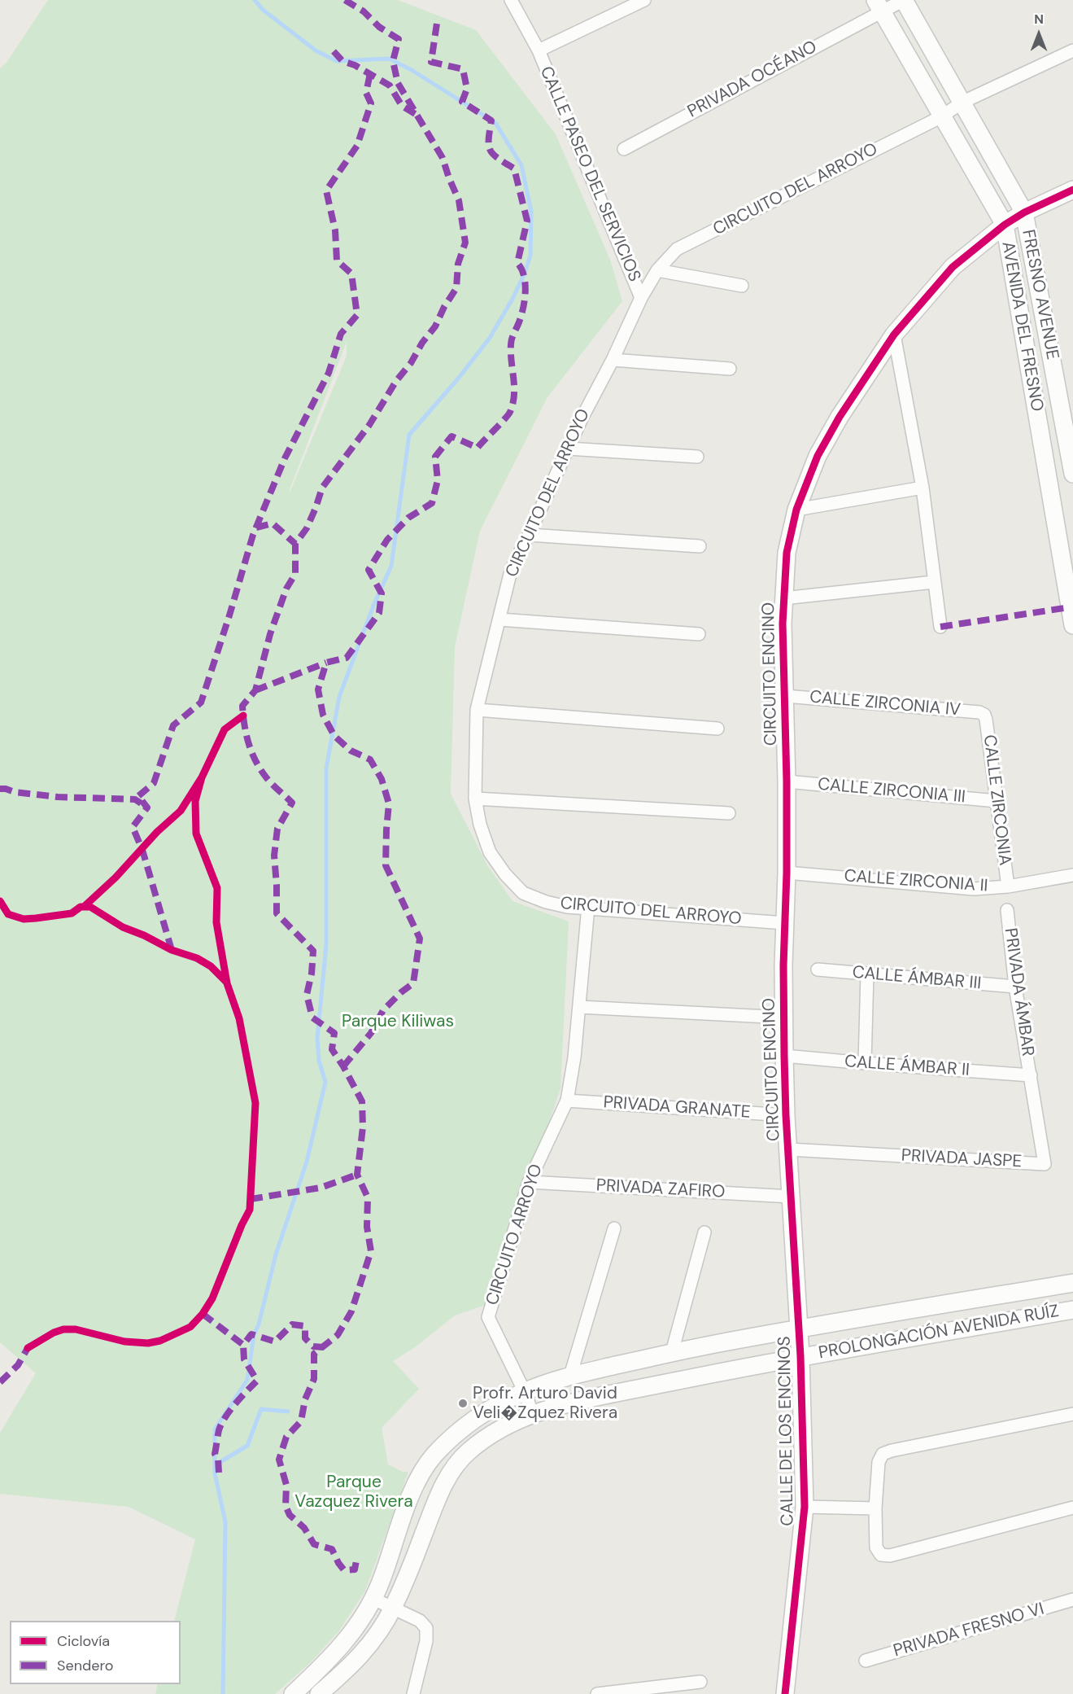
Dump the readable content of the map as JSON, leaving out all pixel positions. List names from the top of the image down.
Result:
{
  "streets": {
    "street": [
      "PRIVADA OCÉANO",
      "CALLE PASEO DEL SERVICIOS",
      "CIRCUITO DEL ARROYO",
      "FRESNO AVENUE",
      "AVENIDA DEL FRESNO",
      "CIRCUITO ENCINO",
      "CALLE ZIRCONIA IV",
      "CALLE ZIRCONIA III",
      "CALLE ZIRCONIA",
      "CALLE ZIRCONIA II",
      "CALLE ÁMBAR III",
      "PRIVADA ÁMBAR",
      "CALLE ÁMBAR II",
      "PRIVADA GRANATE",
      "PRIVADA JASPE",
      "PRIVADA ZAFIRO",
      "CIRCUITO ARROYO",
      "PROLONGACIÓN AVENIDA RUÍZ",
      "CALLE DE LOS ENCINOS",
      "PRIVADA FRESNO VI"
    ]
  },
  "crossings": [
    ["PRIVADA OCÉANO", "FRESNO AVENUE"],
    ["PRIVADA OCÉANO", "AVENIDA DEL FRESNO"],
    ["CALLE PASEO DEL SERVICIOS", "CIRCUITO DEL ARROYO"],
    ["CIRCUITO DEL ARROYO", "FRESNO AVENUE"],
    ["CIRCUITO DEL ARROYO", "AVENIDA DEL FRESNO"],
    ["CIRCUITO DEL ARROYO", "CIRCUITO ENCINO"],
    ["CIRCUITO DEL ARROYO", "CIRCUITO ARROYO"],
    ["FRESNO AVENUE", "CIRCUITO ENCINO"],
    ["AVENIDA DEL FRESNO", "CIRCUITO ENCINO"],
    ["CIRCUITO ENCINO", "CALLE ZIRCONIA IV"],
    ["CIRCUITO ENCINO", "CALLE ZIRCONIA III"],
    ["CIRCUITO ENCINO", "CALLE ZIRCONIA II"],
    ["CIRCUITO ENCINO", "CALLE ÁMBAR II"],
    ["CIRCUITO ENCINO", "PRIVADA GRANATE"],
    ["CIRCUITO ENCINO", "PRIVADA JASPE"],
    ["CIRCUITO ENCINO", "PRIVADA ZAFIRO"],
    ["CIRCUITO ENCINO", "CALLE DE LOS ENCINOS"],
    ["CALLE ZIRCONIA IV", "CALLE ZIRCONIA"],
    ["CALLE ZIRCONIA III", "CALLE ZIRCONIA"],
    ["CALLE ZIRCONIA", "CALLE ZIRCONIA II"],
    ["CALLE ÁMBAR III", "PRIVADA ÁMBAR"],
    ["PRIVADA ÁMBAR", "CALLE ÁMBAR II"],
    ["PRIVADA ÁMBAR", "PRIVADA JASPE"],
    ["CALLE ÁMBAR II", "PRIVADA JASPE"],
    ["PRIVADA GRANATE", "CIRCUITO ARROYO"],
    ["PRIVADA ZAFIRO", "CIRCUITO ARROYO"],
    ["PRIVADA ZAFIRO", "CALLE DE LOS ENCINOS"],
    ["CIRCUITO ARROYO", "PROLONGACIÓN AVENIDA RUÍZ"],
    ["PROLONGACIÓN AVENIDA RUÍZ", "CALLE DE LOS ENCINOS"]
  ],
  "parks": ["Parque Kiliwas", "Parque Vazquez Rivera"],
  "places": ["Profr. Arturo David Veli�Zquez Rivera"],
  "legend": ["Ciclovía", "Sendero"],
  "north": "top"
}
